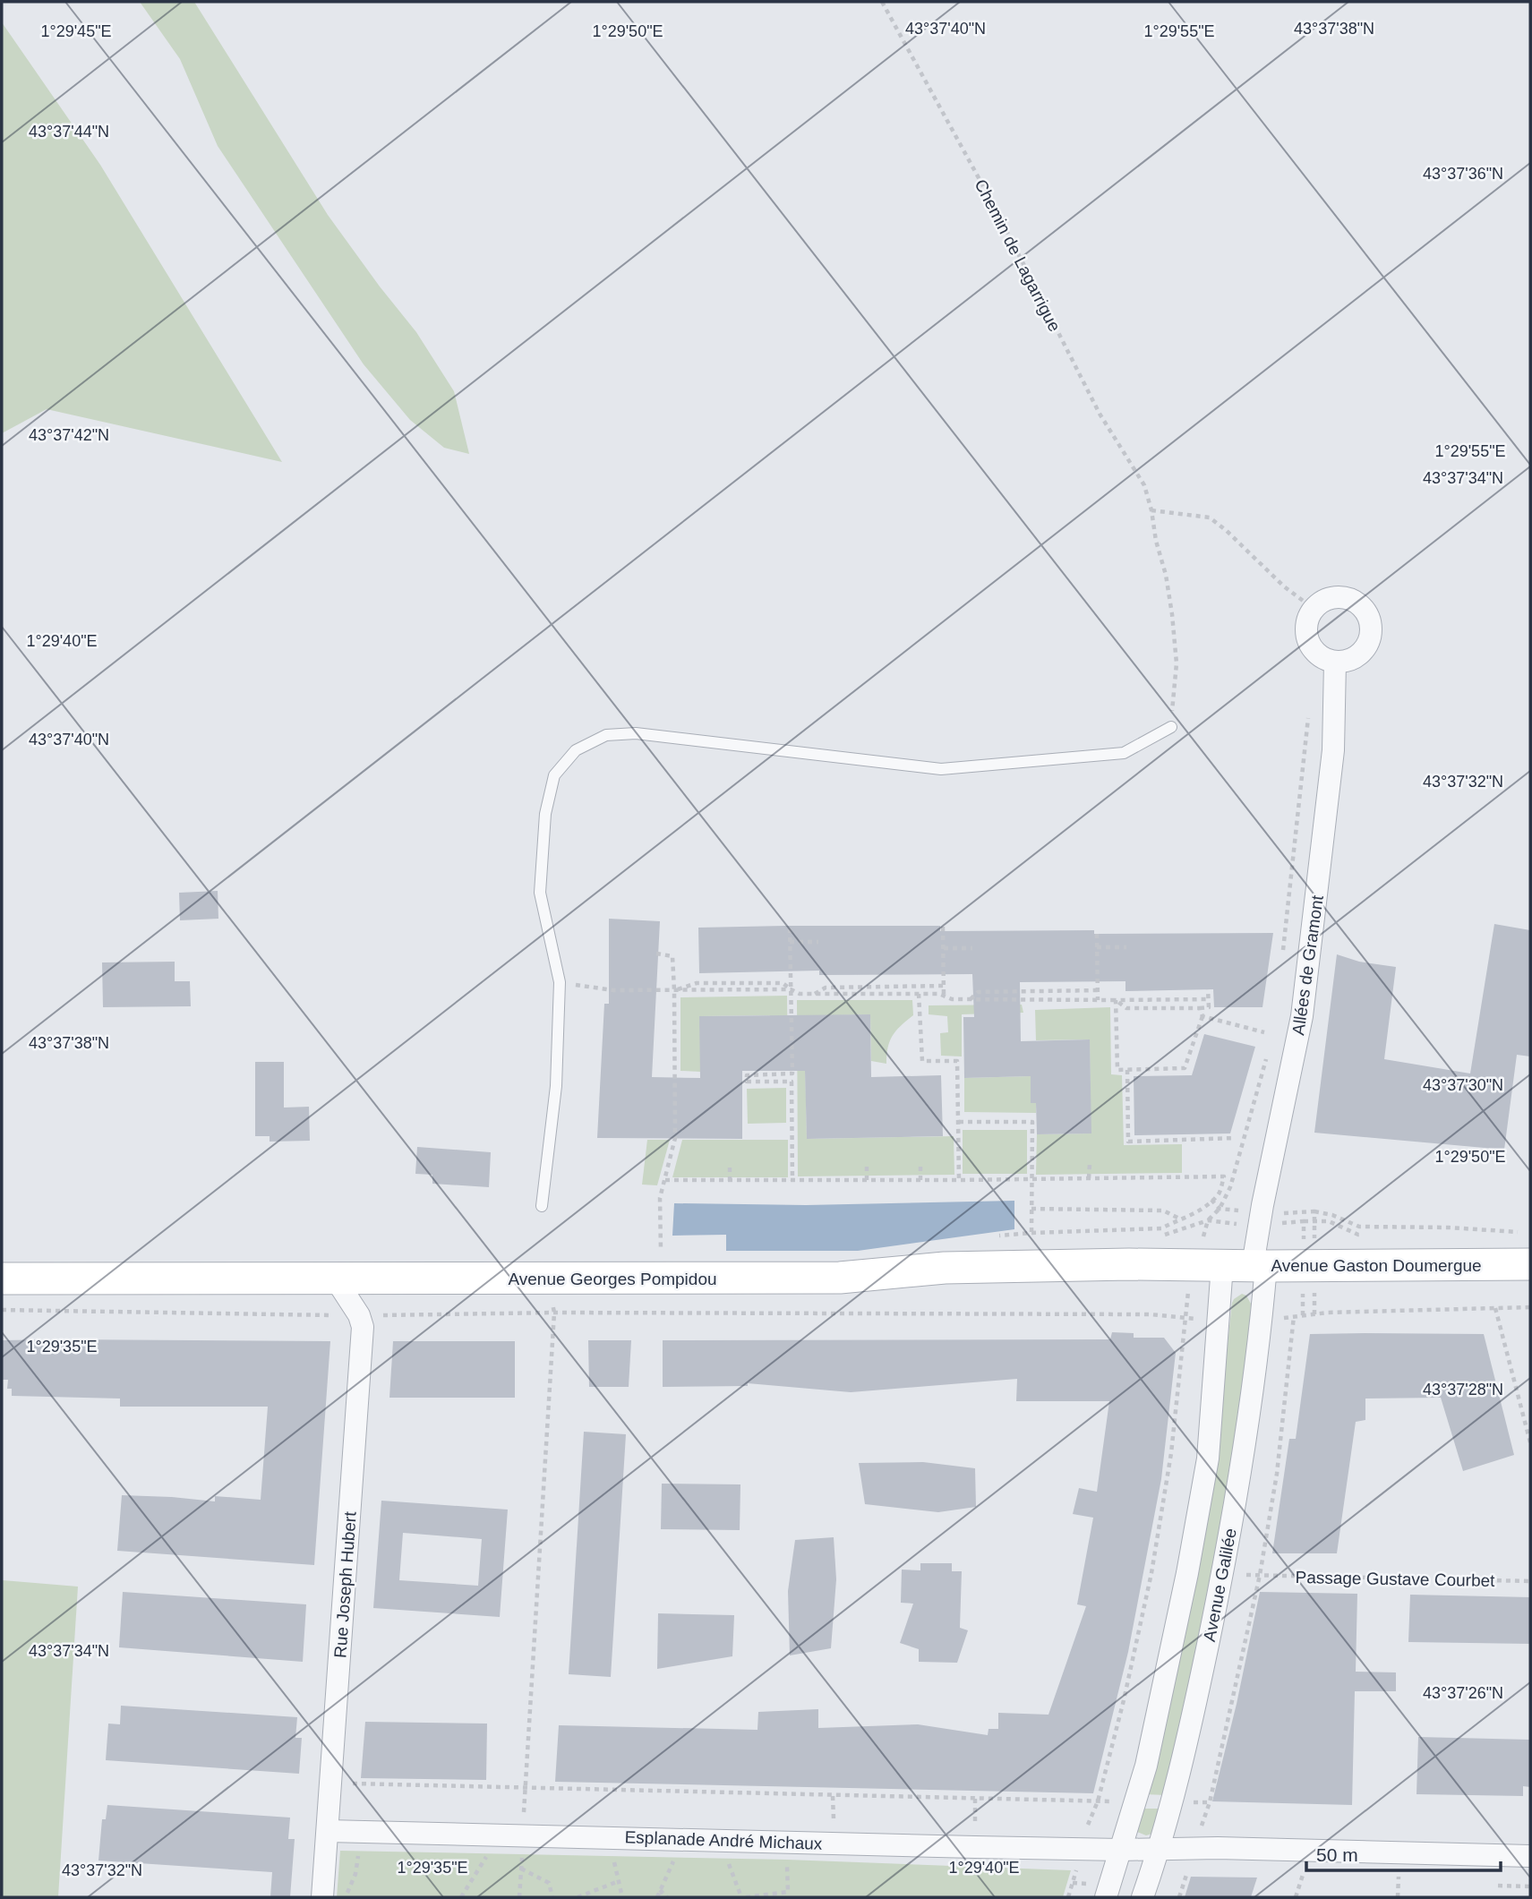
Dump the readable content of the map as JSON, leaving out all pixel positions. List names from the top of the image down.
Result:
{
  "streets": {
    "main road": ["Avenue Gaston Doumergue", "Avenue Georges Pompidou"],
    "street": [
      "Allées de Gramont",
      "Rue Joseph Hubert",
      "Avenue Galilée",
      "Esplanade André Michaux"
    ],
    "path": ["Chemin de Lagarrigue", "Passage Gustave Courbet"]
  },
  "crossings": [
    ["Allées de Gramont", "Avenue Gaston Doumergue"],
    ["Allées de Gramont", "Avenue Galilée"],
    ["Avenue Gaston Doumergue", "Avenue Georges Pompidou"],
    ["Avenue Gaston Doumergue", "Avenue Galilée"],
    ["Avenue Georges Pompidou", "Rue Joseph Hubert"],
    ["Avenue Georges Pompidou", "Avenue Galilée"],
    ["Rue Joseph Hubert", "Esplanade André Michaux"],
    ["Avenue Galilée", "Esplanade André Michaux"]
  ],
  "scale_bar": "50 m",
  "coordinates": [
    "43°37'40\"N",
    "43°37'38\"N",
    "1°29'50\"E",
    "1°29'45\"E",
    "1°29'55\"E",
    "43°37'44\"N",
    "43°37'36\"N",
    "43°37'42\"N",
    "43°37'34\"N",
    "1°29'40\"E",
    "43°37'32\"N",
    "43°37'30\"N",
    "1°29'35\"E",
    "43°37'28\"N",
    "43°37'26\"N"
  ]
}
